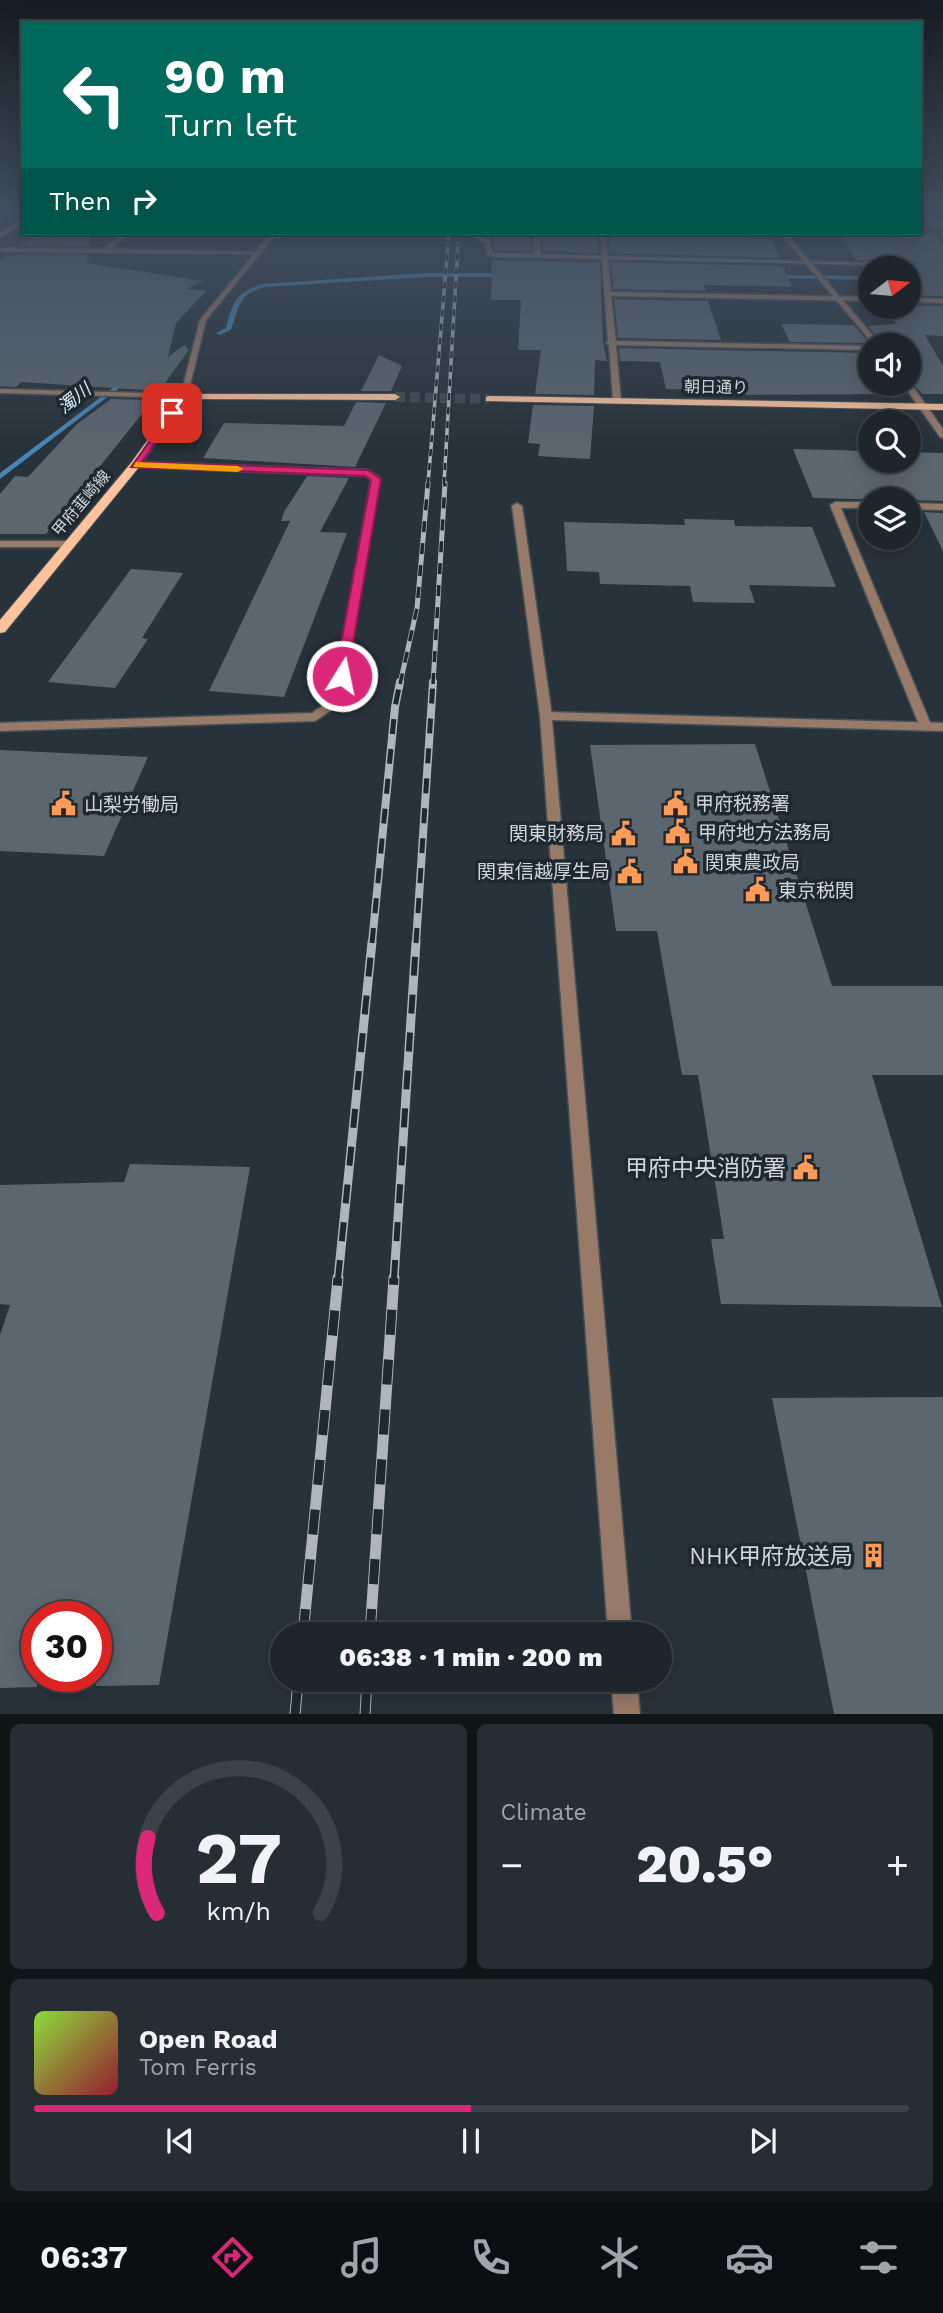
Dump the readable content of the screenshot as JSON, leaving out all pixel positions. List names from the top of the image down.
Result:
{
  "streets": {
    "main road": ["朝日通り", "甲府韮崎線"]
  },
  "water": ["濁川"],
  "places": {
    "public building": [
      "甲府税務署",
      "山梨労働局",
      "甲府地方法務局",
      "関東財務局",
      "関東農政局",
      "関東信越厚生局",
      "東京税関",
      "甲府中央消防署"
    ],
    "building": ["NHK甲府放送局"]
  },
  "north": "right",
  "page": {
    "turn": ["90 m", "Turn left"],
    "then": "Then",
    "limit": "30",
    "trip": "06:38 · 1 min · 200 m",
    "tile": "Climate",
    "heat": ["−", "20.5°", "+"],
    "song": ["Open Road", "Tom Ferris"],
    "tabs": "06:37",
    "gauge": ["27", "km/h"]
  }
}
